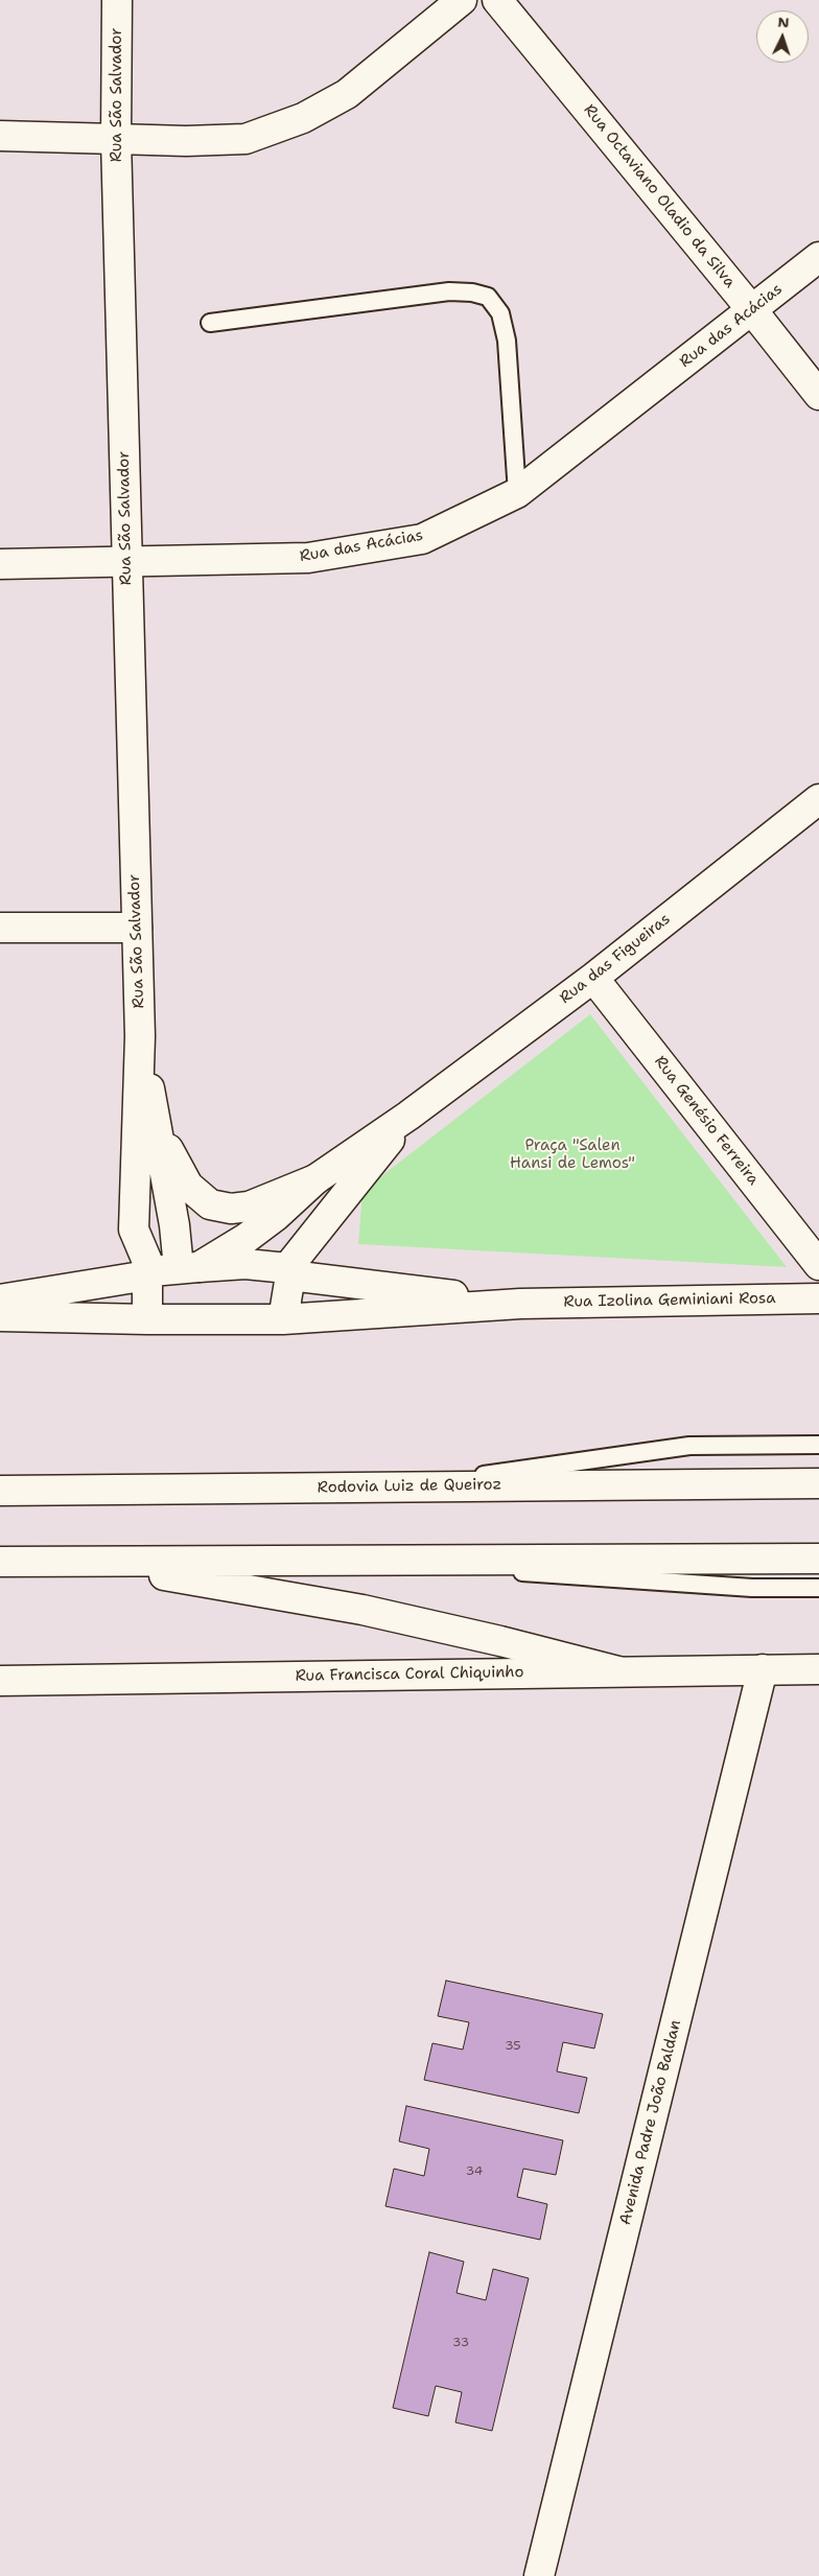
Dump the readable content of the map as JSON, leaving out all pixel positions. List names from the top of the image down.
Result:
{
  "streets": {
    "main road": [
      "Rua São Salvador",
      "Rua Octaviano Oladio da Silva",
      "Rua das Acácias",
      "Rua das Figueiras",
      "Rua Genésio Ferreira",
      "Rua Izolina Geminiani Rosa",
      "Rodovia Luiz de Queiroz",
      "Rua Francisca Coral Chiquinho",
      "Avenida Padre João Baldan"
    ]
  },
  "crossings": [
    ["Rua São Salvador", "Rua das Acácias"],
    ["Rua São Salvador", "Rua das Figueiras"],
    ["Rua São Salvador", "Rua Izolina Geminiani Rosa"],
    ["Rua Octaviano Oladio da Silva", "Rua das Acácias"],
    ["Rua das Figueiras", "Rua Genésio Ferreira"],
    ["Rua das Figueiras", "Rua Izolina Geminiani Rosa"],
    ["Rua Francisca Coral Chiquinho", "Avenida Padre João Baldan"]
  ],
  "parks": ["Praça \"Salen Hansi de Lemos\""],
  "house_numbers": ["35", "34", "33"],
  "north": "top"
}
